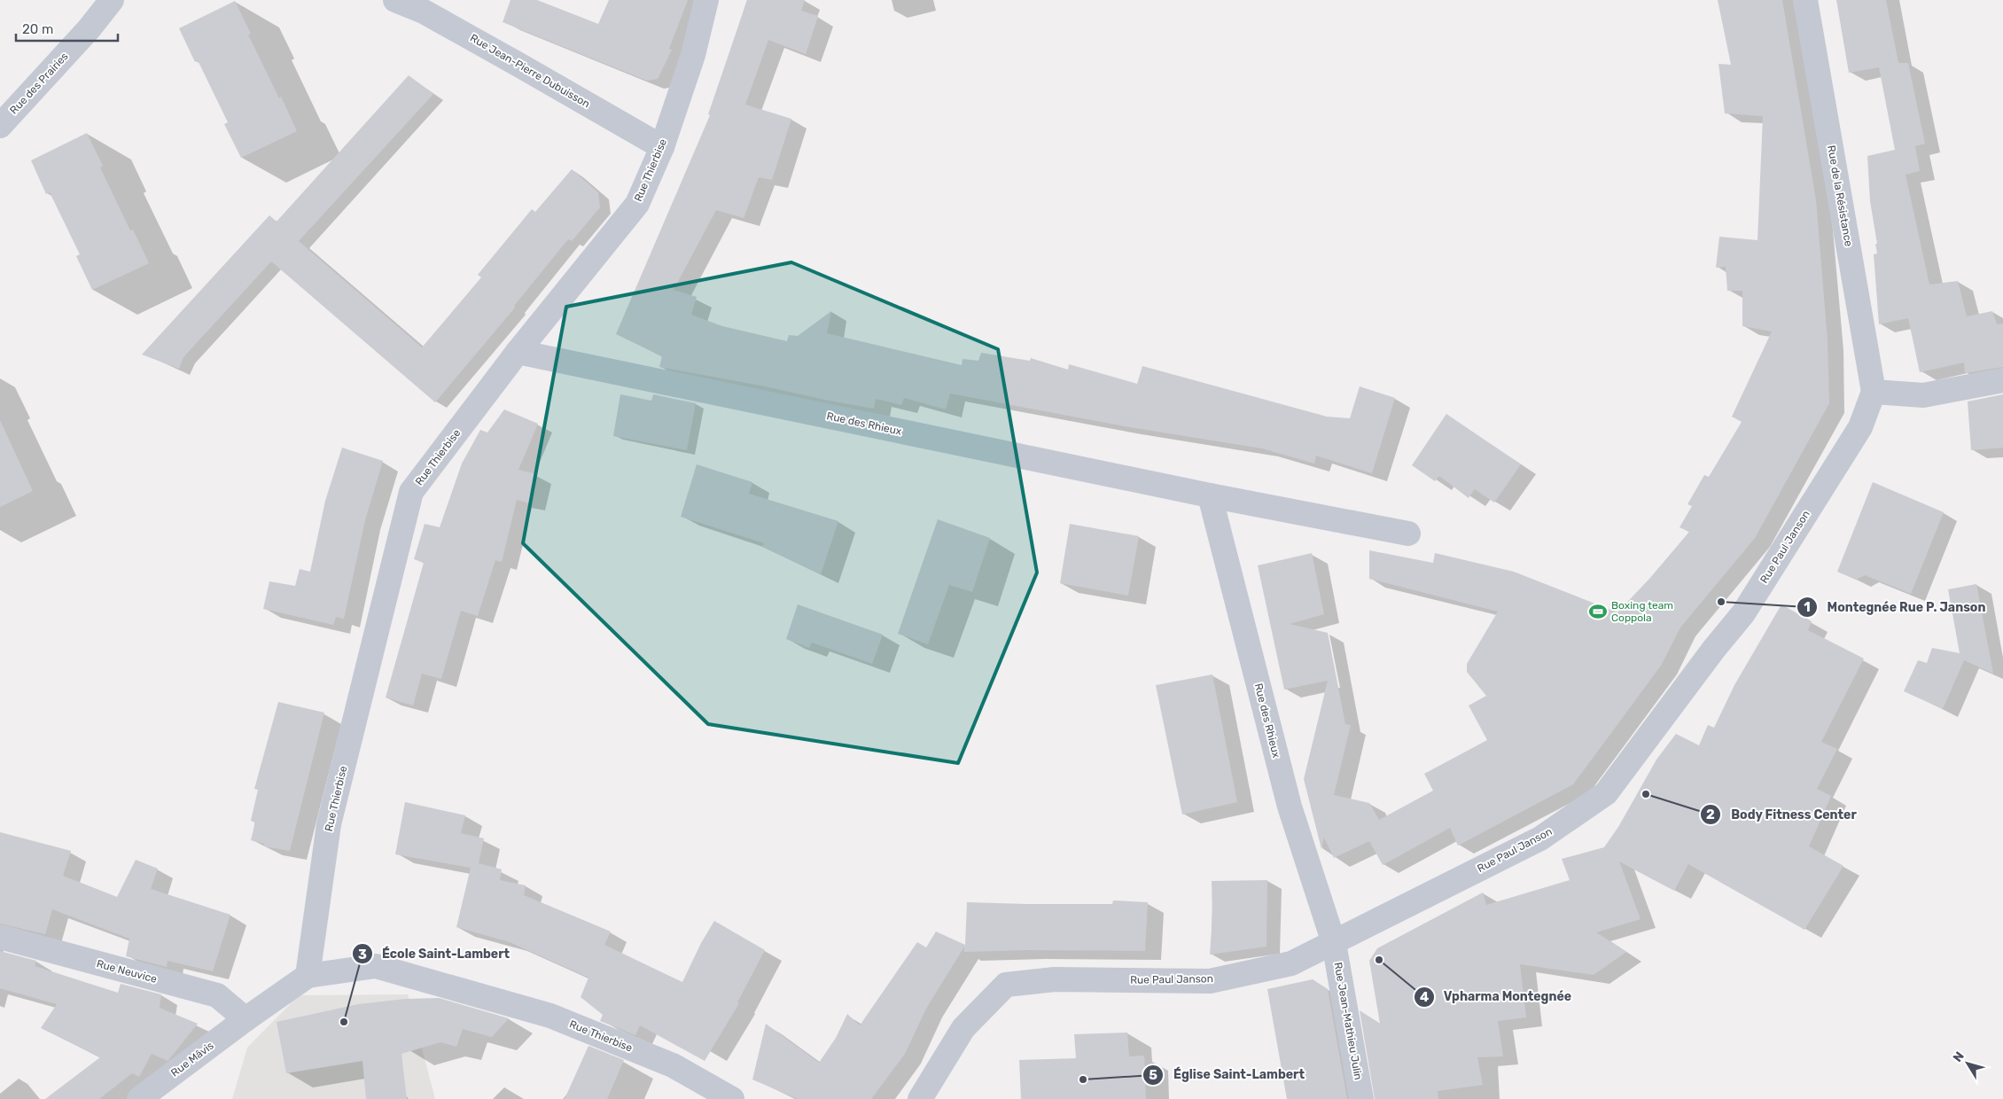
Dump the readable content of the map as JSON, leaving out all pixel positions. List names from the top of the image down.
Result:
{
  "streets": {
    "street": [
      "Rue Jean-Pierre Dubuisson",
      "Rue des Prairies",
      "Rue Thierbise",
      "Rue de la Résistance",
      "Rue des Rhieux",
      "Rue Paul Janson",
      "Rue Neuvice",
      "Rue Jean-Mathieu Julin",
      "Rue Mâvis"
    ]
  },
  "crossings": [
    ["Rue Jean-Pierre Dubuisson", "Rue Thierbise"],
    ["Rue Thierbise", "Rue des Rhieux"],
    ["Rue Thierbise", "Rue Neuvice"],
    ["Rue Thierbise", "Rue Mâvis"],
    ["Rue de la Résistance", "Rue Paul Janson"],
    ["Rue des Rhieux", "Rue Paul Janson"],
    ["Rue des Rhieux", "Rue Jean-Mathieu Julin"],
    ["Rue Paul Janson", "Rue Jean-Mathieu Julin"],
    ["Rue Neuvice", "Rue Mâvis"]
  ],
  "places": {
    "other": [
      "Montegnée Rue P. Janson",
      "Body Fitness Center",
      "Vpharma Montegnée",
      "École Saint-Lambert",
      "Église Saint-Lambert"
    ],
    "sports": ["Boxing team Coppola"]
  },
  "scale_bar": "20 m",
  "north": "top left"
}
